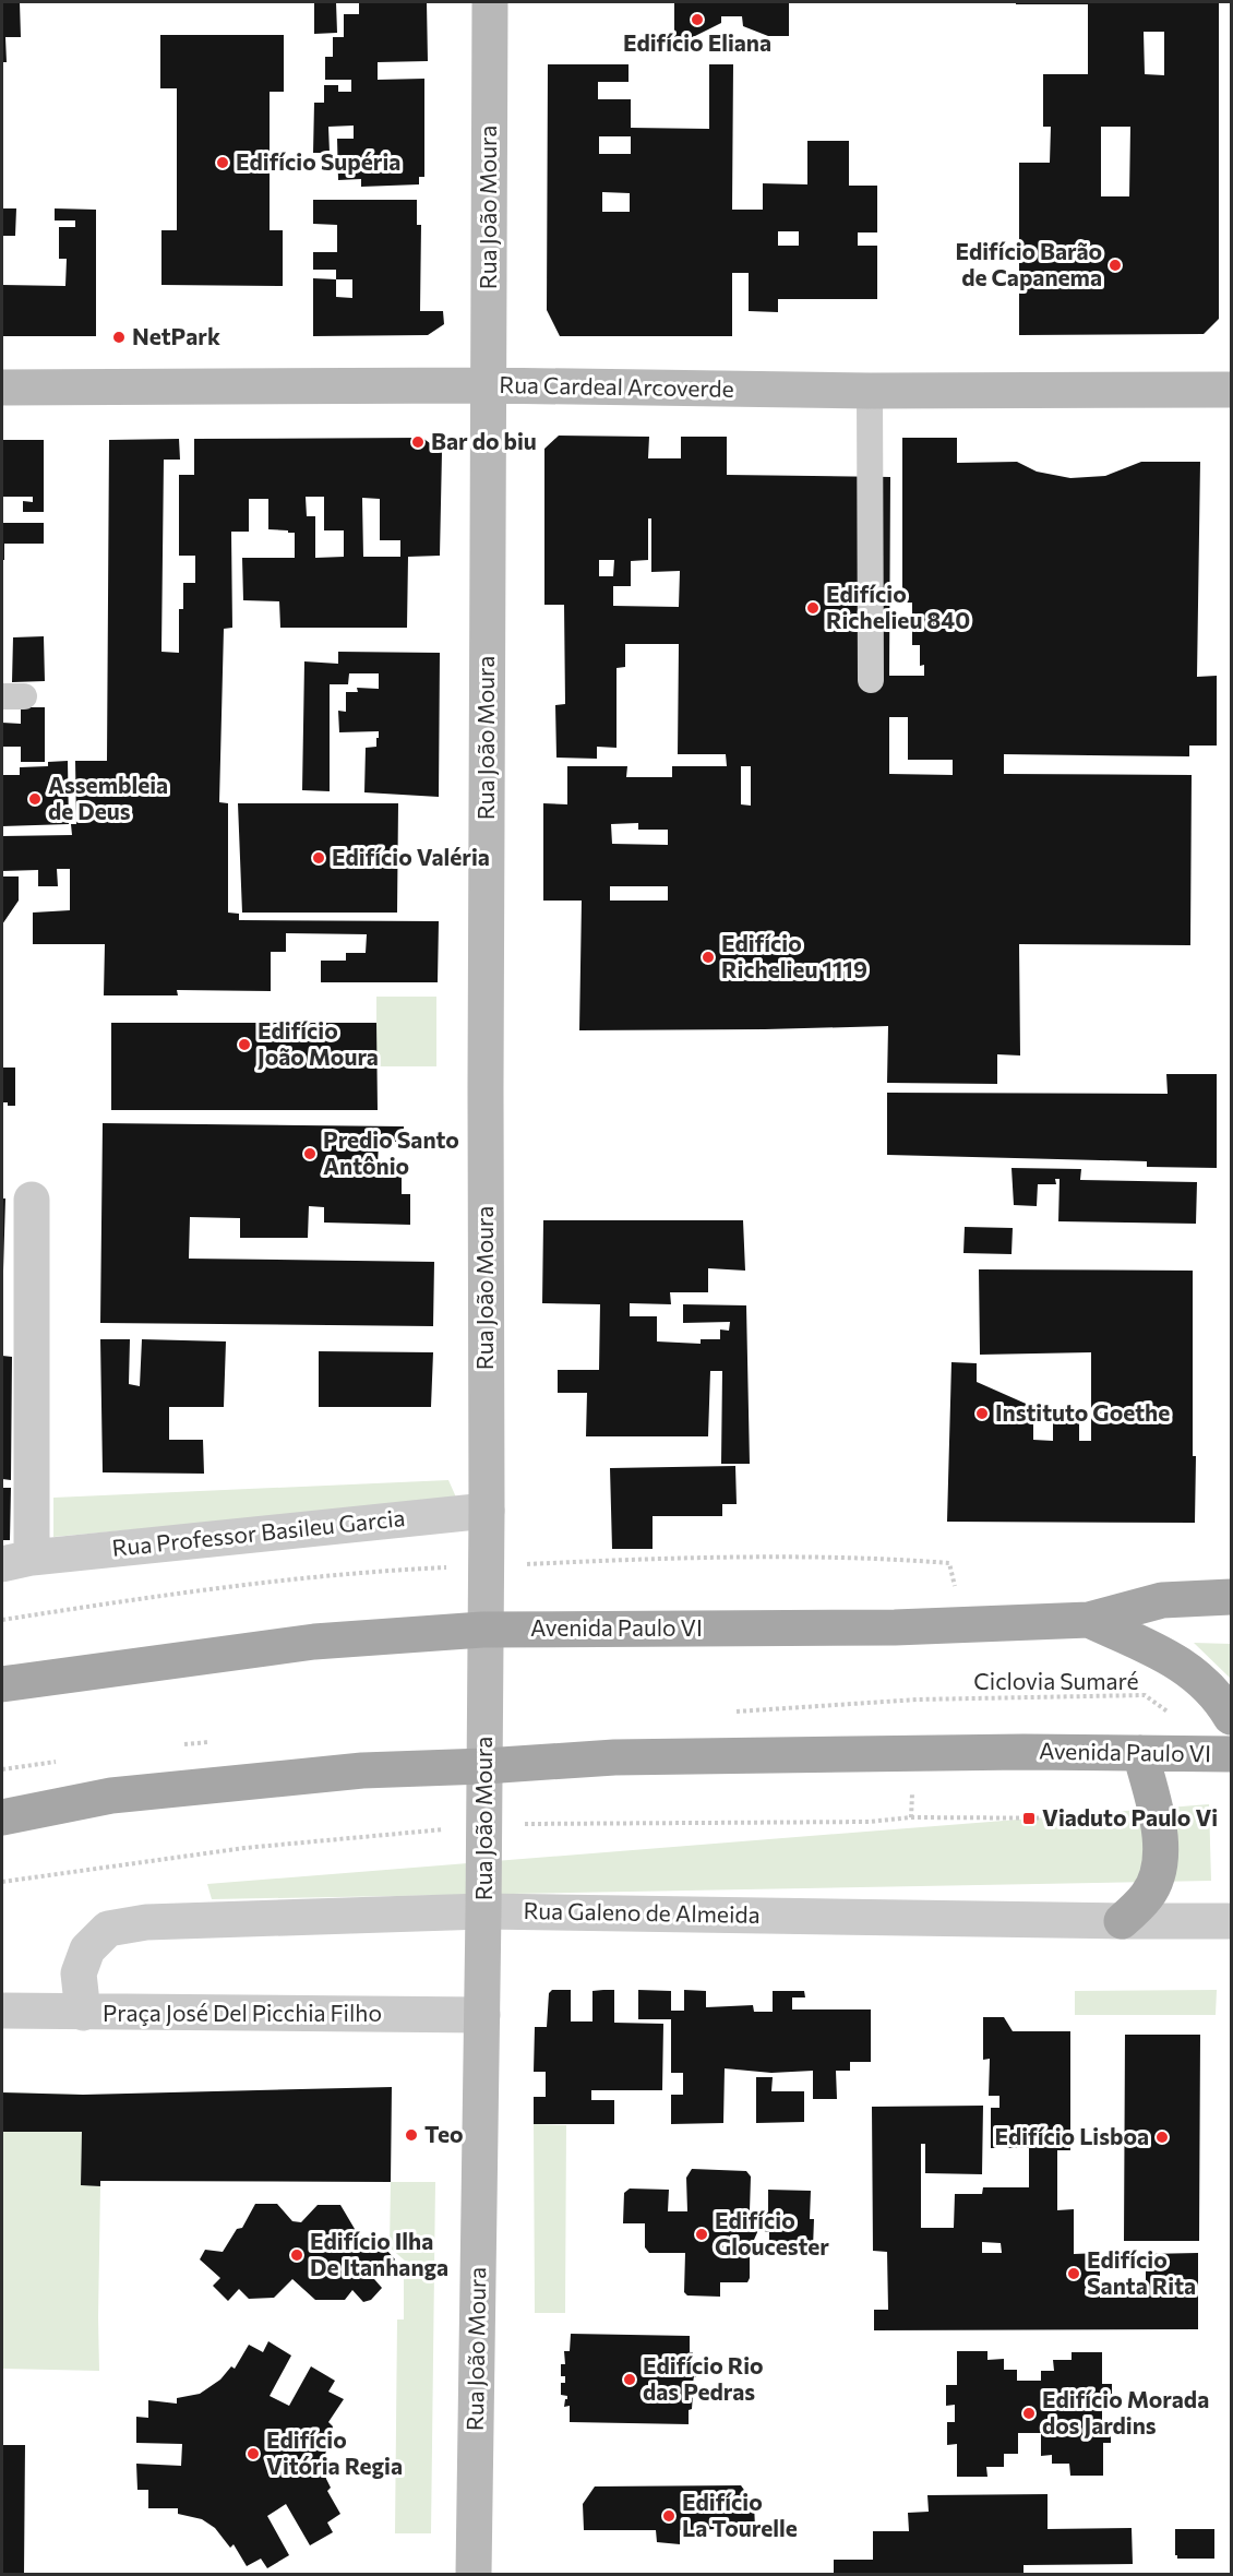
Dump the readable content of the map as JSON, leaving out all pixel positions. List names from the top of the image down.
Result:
{
  "streets": {
    "main road": ["Avenida Paulo VI"],
    "street": [
      "Rua João Moura",
      "Rua Cardeal Arcoverde",
      "Rua Professor Basileu Garcia",
      "Rua Galeno de Almeida",
      "Praça José Del Picchia Filho"
    ],
    "path": ["Ciclovia Sumaré"]
  },
  "crossings": [
    ["Rua João Moura", "Rua Cardeal Arcoverde"],
    ["Rua João Moura", "Rua Professor Basileu Garcia"],
    ["Rua João Moura", "Rua Galeno de Almeida"],
    ["Rua João Moura", "Praça José Del Picchia Filho"],
    ["Rua Galeno de Almeida", "Praça José Del Picchia Filho"]
  ],
  "places": {
    "other": [
      "Edifício Eliana",
      "Edifício Supéria",
      "Edifício Barão de Capanema",
      "NetPark",
      "Bar do biu",
      "Edifício Richelieu 840",
      "Assembleia de Deus",
      "Edifício Valéria",
      "Edifício Richelieu 1119",
      "Edifício João Moura",
      "Predio Santo Antônio",
      "Instituto Goethe",
      "Teo",
      "Edifício Lisboa",
      "Edifício Gloucester",
      "Edifício Ilha De Itanhanga",
      "Edifício Santa Rita",
      "Edifício Rio das Pedras",
      "Edifício Morada dos Jardins",
      "Edifício Vitória Regia",
      "Edifício La Tourelle"
    ],
    "transit": ["Viaduto Paulo Vi"]
  }
}
